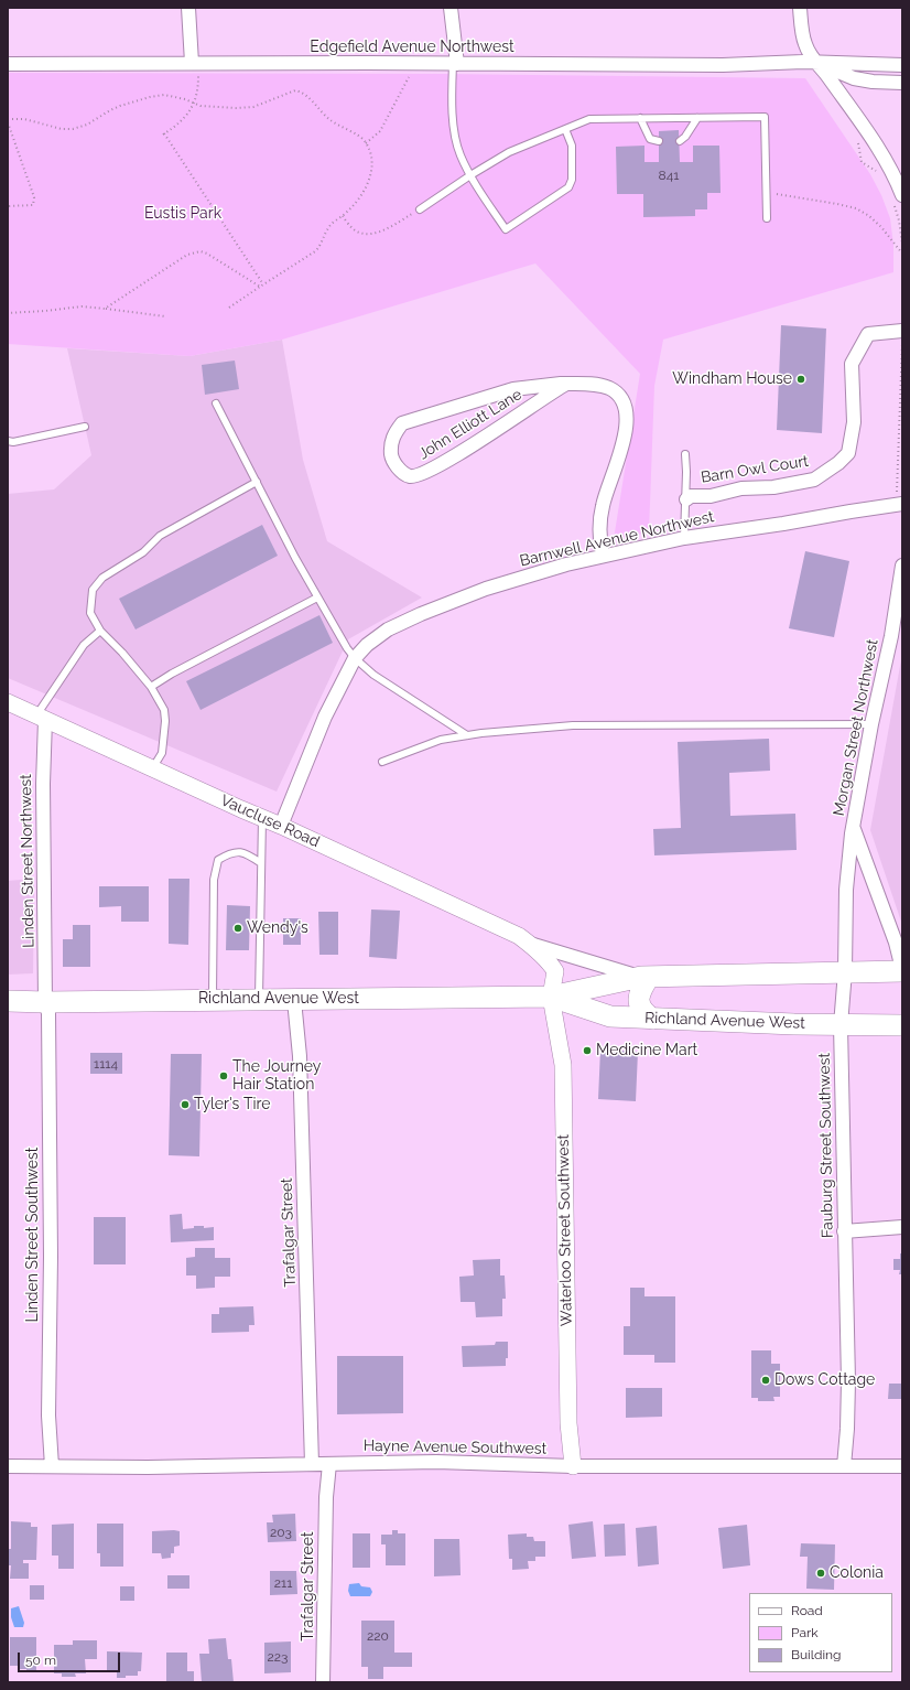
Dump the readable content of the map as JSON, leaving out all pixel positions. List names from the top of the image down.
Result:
{
  "streets": {
    "main road": ["Richland Avenue West"],
    "street": [
      "Edgefield Avenue Northwest",
      "John Elliott Lane",
      "Barn Owl Court",
      "Barnwell Avenue Northwest",
      "Morgan Street Northwest",
      "Vaucluse Road",
      "Linden Street Northwest",
      "Fauburg Street Southwest",
      "Waterloo Street Southwest",
      "Trafalgar Street",
      "Linden Street Southwest",
      "Hayne Avenue Southwest"
    ]
  },
  "crossings": [
    ["John Elliott Lane", "Barnwell Avenue Northwest"],
    ["Barnwell Avenue Northwest", "Vaucluse Road"],
    ["Morgan Street Northwest", "Richland Avenue West"],
    ["Morgan Street Northwest", "Fauburg Street Southwest"],
    ["Vaucluse Road", "Linden Street Northwest"],
    ["Vaucluse Road", "Richland Avenue West"],
    ["Vaucluse Road", "Waterloo Street Southwest"],
    ["Linden Street Northwest", "Richland Avenue West"],
    ["Linden Street Northwest", "Linden Street Southwest"],
    ["Richland Avenue West", "Fauburg Street Southwest"],
    ["Richland Avenue West", "Waterloo Street Southwest"],
    ["Richland Avenue West", "Trafalgar Street"],
    ["Richland Avenue West", "Linden Street Southwest"],
    ["Fauburg Street Southwest", "Hayne Avenue Southwest"],
    ["Waterloo Street Southwest", "Hayne Avenue Southwest"],
    ["Trafalgar Street", "Hayne Avenue Southwest"],
    ["Linden Street Southwest", "Hayne Avenue Southwest"]
  ],
  "parks": ["Eustis Park"],
  "places": [
    "Windham House",
    "Wendy's",
    "Medicine Mart",
    "The Journey Hair Station",
    "Tyler's Tire",
    "Dows Cottage",
    "Colonia"
  ],
  "house_numbers": [
    "841",
    "1114",
    "203",
    "211",
    "220",
    "223"
  ],
  "legend": ["Road", "Park", "Building"],
  "scale_bar": "50 m"
}
